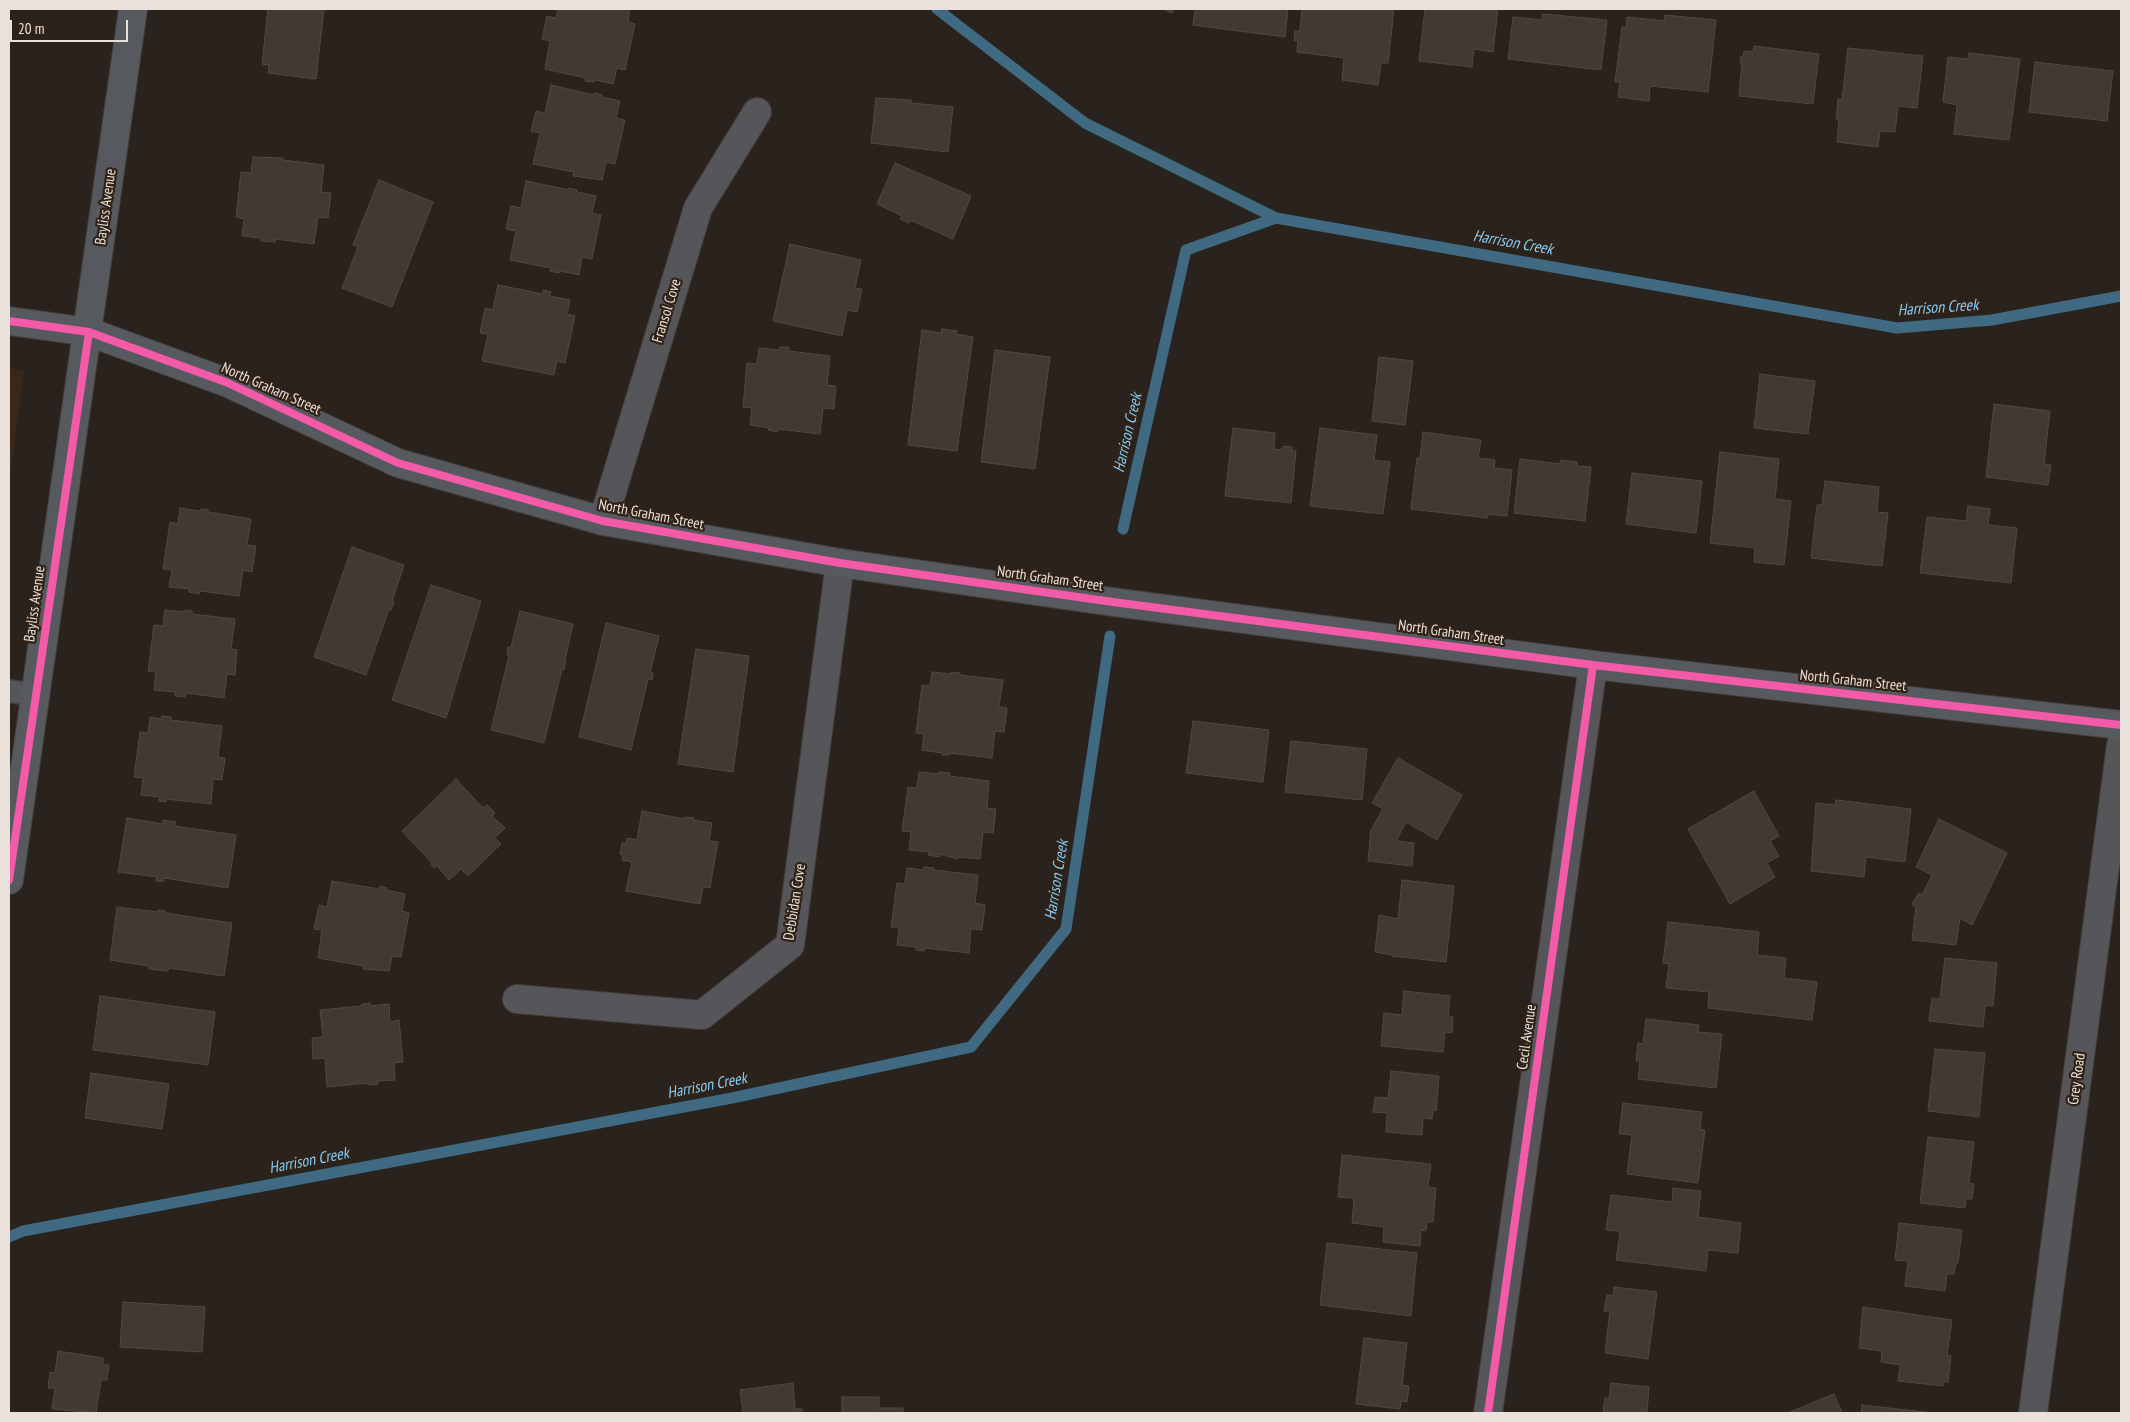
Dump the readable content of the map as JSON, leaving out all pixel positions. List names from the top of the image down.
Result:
{
  "streets": {
    "main road": ["Bayliss Avenue", "North Graham Street"],
    "street": [
      "Fransol Cove",
      "Debbidan Cove",
      "Cecil Avenue",
      "Grey Road"
    ]
  },
  "crossings": [
    ["Bayliss Avenue", "North Graham Street"],
    ["Fransol Cove", "North Graham Street"],
    ["North Graham Street", "Debbidan Cove"],
    ["North Graham Street", "Cecil Avenue"]
  ],
  "water": ["Harrison Creek"],
  "scale_bar": "20 m"
}
